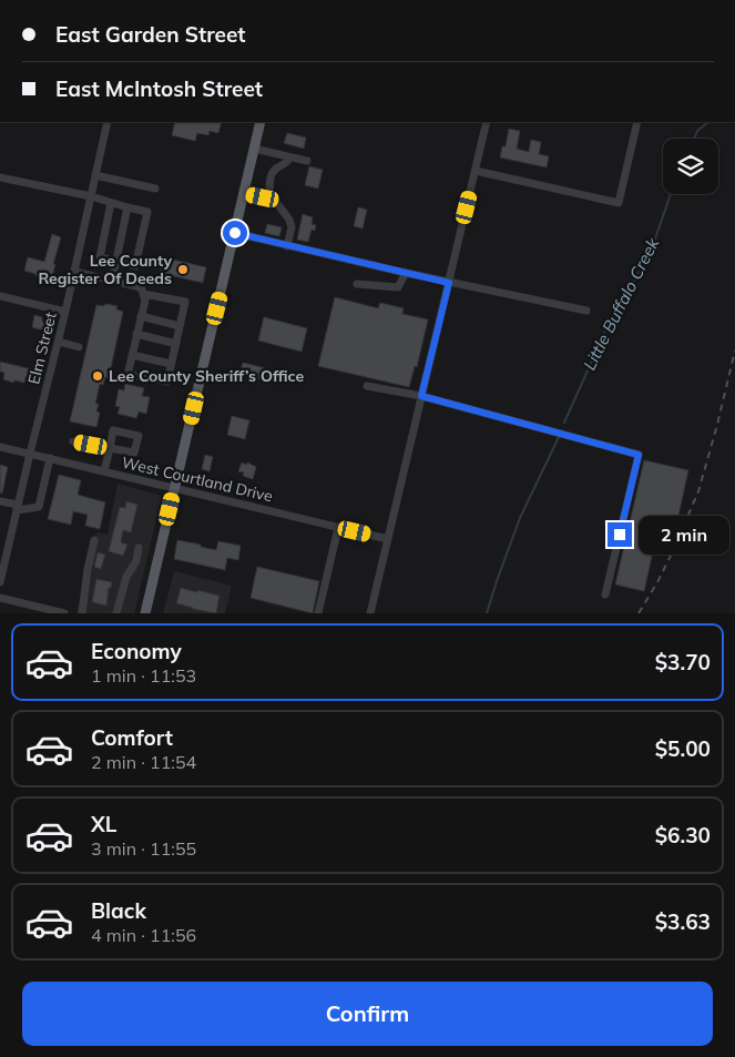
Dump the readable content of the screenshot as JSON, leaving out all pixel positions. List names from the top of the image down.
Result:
{
  "streets": {
    "street": ["Elm Street", "West Courtland Drive"]
  },
  "crossings": [
    ["Elm Street", "West Courtland Drive"]
  ],
  "water": ["Little Buffalo Creek"],
  "places": ["Lee County Register Of Deeds", "Lee County Sheriff’s Office"],
  "page": {
    "banner": ["East Garden Street", "East McIntosh Street"],
    "bubble": "2 min",
    "list": [
      {
        "name": "Economy",
        "note": "1 min · 11:53",
        "value": "$3.70"
      },
      {
        "name": "Comfort",
        "note": "2 min · 11:54",
        "value": "$5.00"
      },
      {
        "name": "XL",
        "note": "3 min · 11:55",
        "value": "$6.30"
      },
      {
        "name": "Black",
        "note": "4 min · 11:56",
        "value": "$3.63"
      }
    ],
    "buttons": "Confirm"
  }
}
